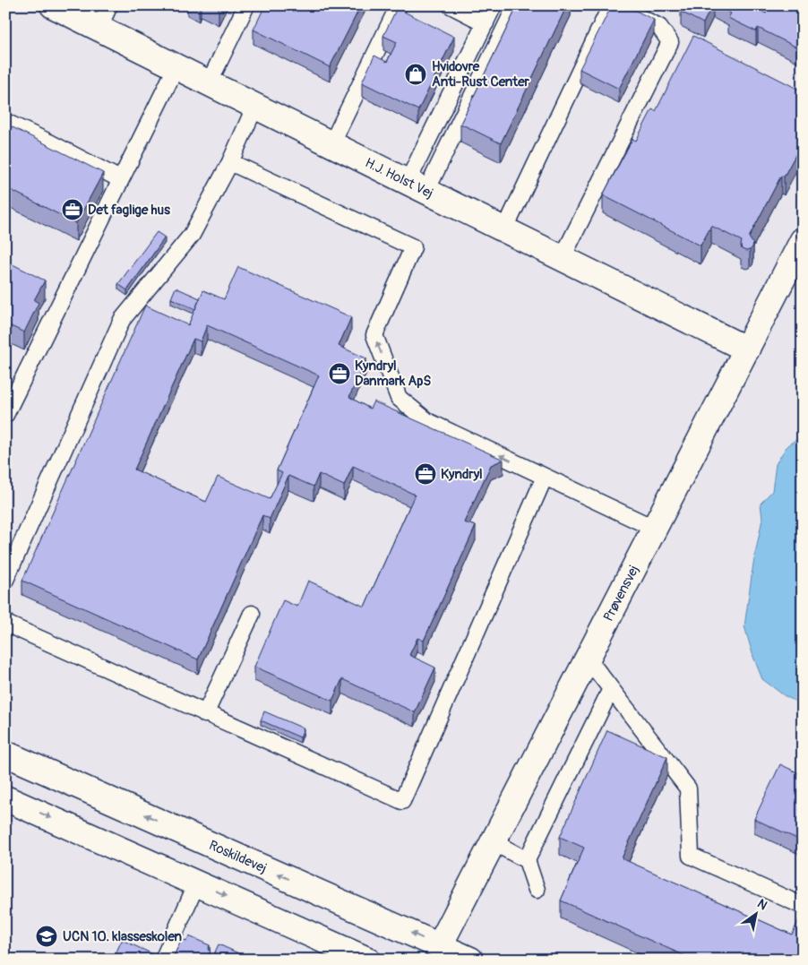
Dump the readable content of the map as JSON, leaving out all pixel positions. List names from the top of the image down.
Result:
{
  "streets": {
    "street": ["H.J. Holst Vej", "Prøvensvej", "Roskildevej"]
  },
  "crossings": [
    ["H.J. Holst Vej", "Prøvensvej"],
    ["Prøvensvej", "Roskildevej"]
  ],
  "places": {
    "shop": ["Hvidovre Anti-Rust Center"],
    "office": ["Det faglige hus", "Kyndryl Danmark ApS", "Kyndryl"],
    "school or university": ["UCN 10. klasseskolen"]
  },
  "north": "top right"
}
